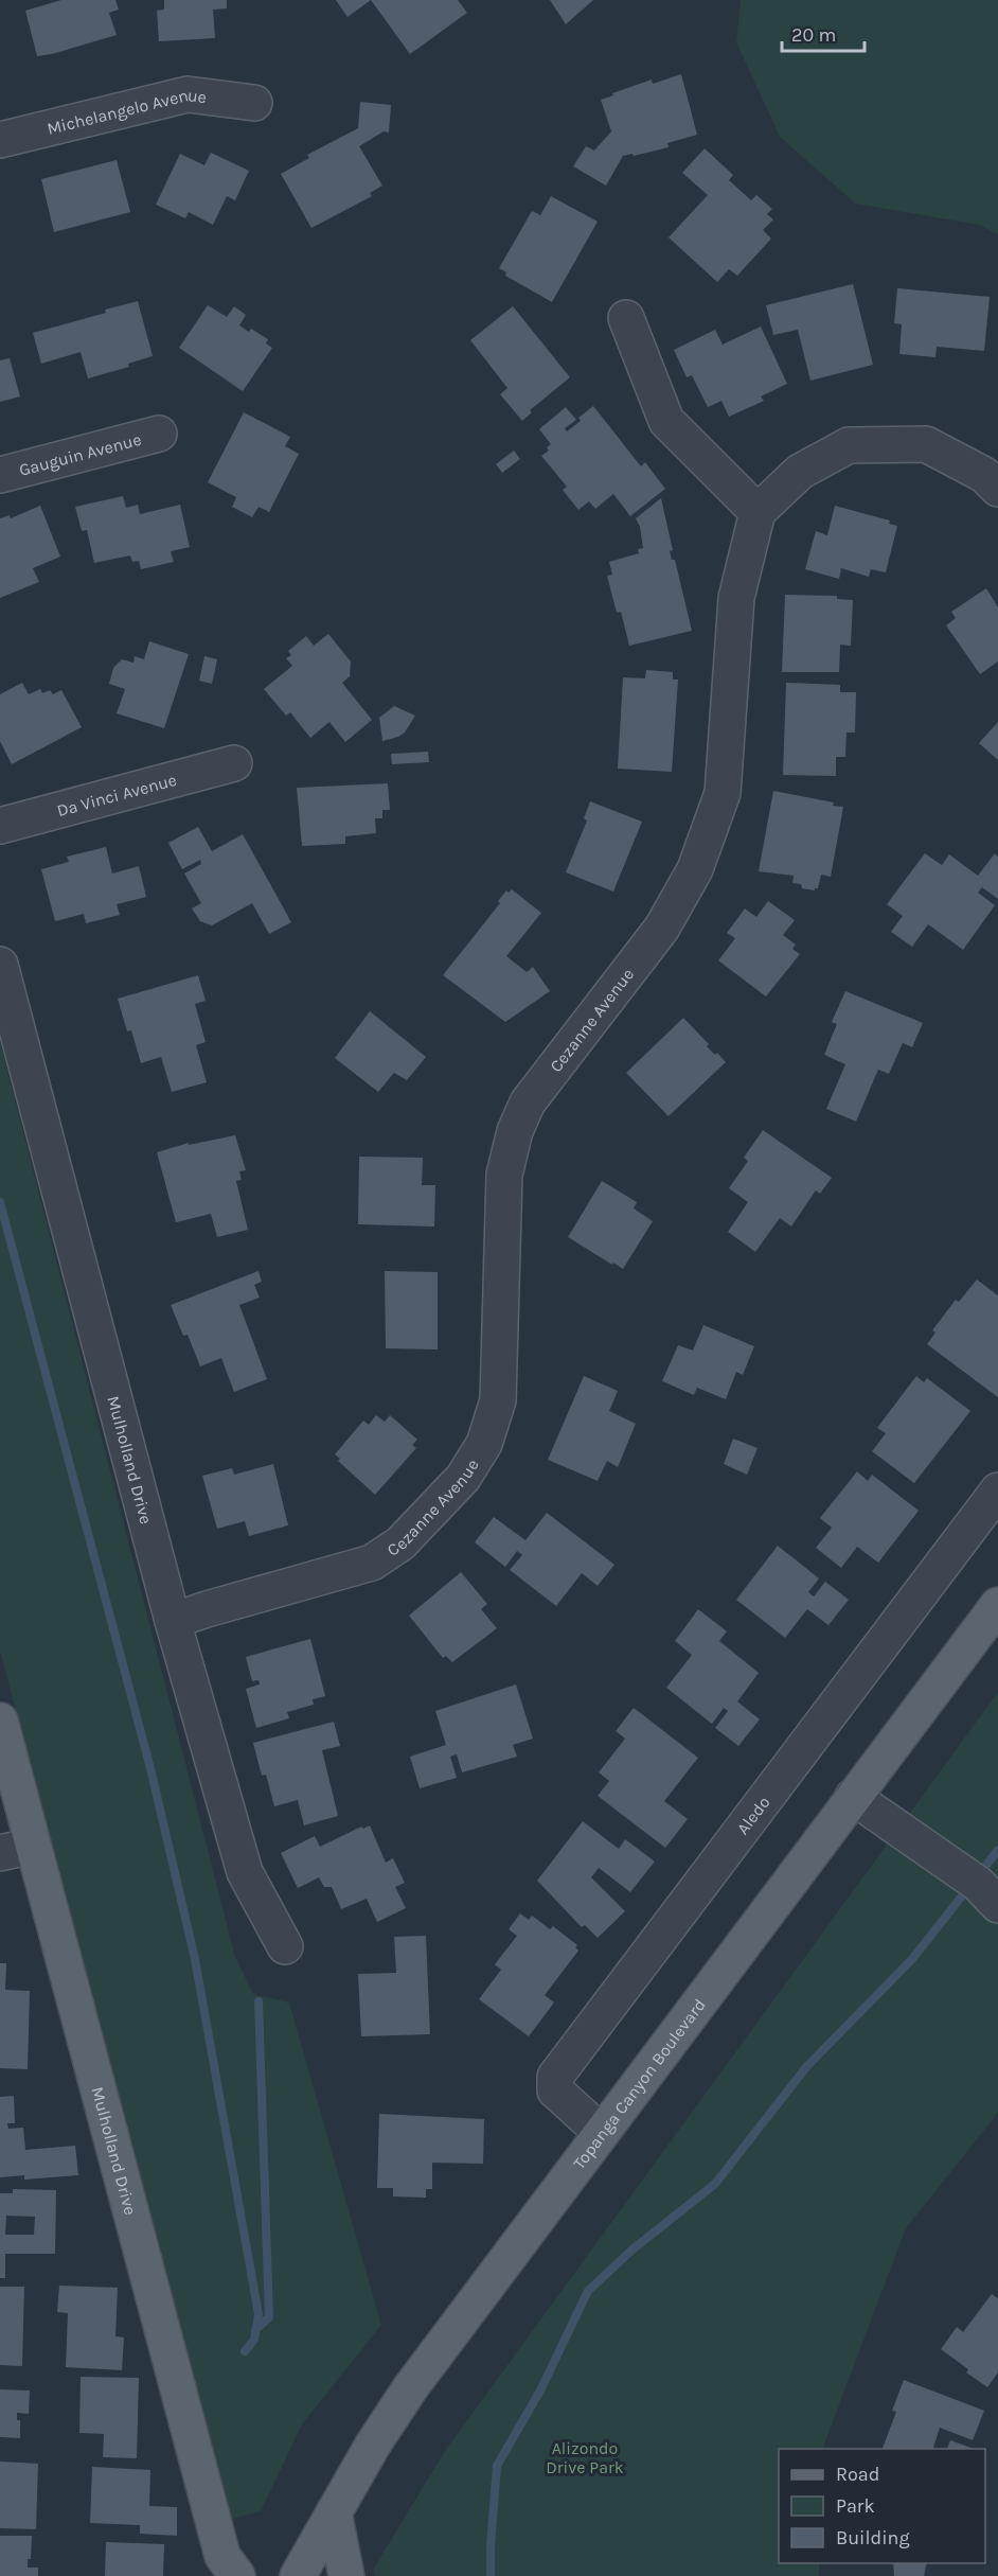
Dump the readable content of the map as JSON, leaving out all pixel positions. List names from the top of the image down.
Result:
{
  "streets": {
    "main road": ["Mulholland Drive", "Topanga Canyon Boulevard"],
    "street": [
      "Michelangelo Avenue",
      "Gauguin Avenue",
      "Da Vinci Avenue",
      "Cezanne Avenue",
      "Aledo"
    ]
  },
  "crossings": [
    ["Cezanne Avenue", "Mulholland Drive"],
    ["Aledo", "Topanga Canyon Boulevard"]
  ],
  "parks": ["Alizondo Drive Park"],
  "legend": ["Road", "Park", "Building"],
  "scale_bar": "20 m"
}
